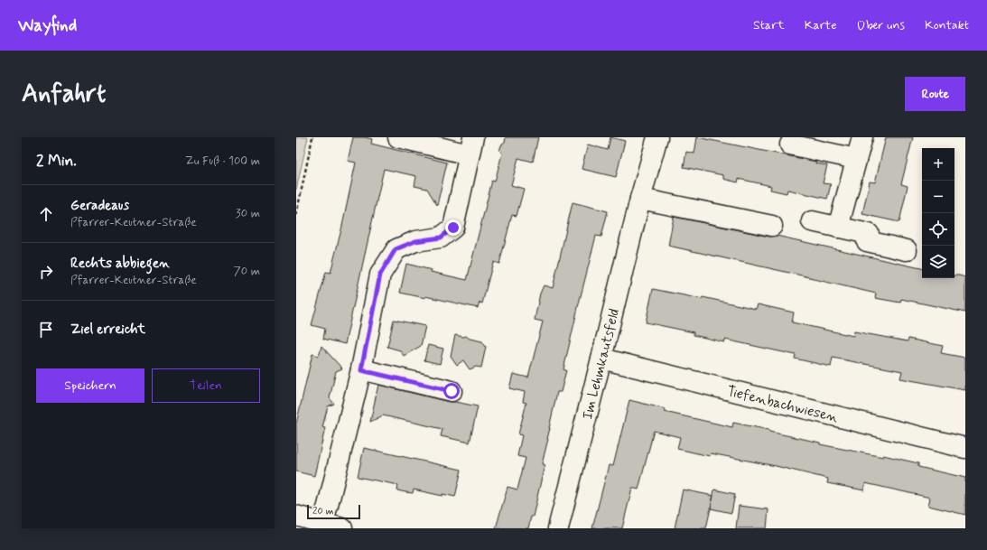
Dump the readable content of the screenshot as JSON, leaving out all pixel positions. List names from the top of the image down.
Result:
{
  "streets": {
    "street": ["Im Lehmkautsfeld", "Tiefenbachwiesen"]
  },
  "crossings": [
    ["Im Lehmkautsfeld", "Tiefenbachwiesen"]
  ],
  "scale_bar": "20 m",
  "page": {
    "header": "Wayfind",
    "nav": [
      "Start",
      "Karte",
      "Über uns",
      "Kontakt"
    ],
    "buttons": [
      "Route",
      ["Speichern", "Teilen"]
    ],
    "title": "Anfahrt",
    "heading": ["2 Min.", "Zu Fuß · 100 m"],
    "map_buttons": ["+", "−"],
    "list": [
      ["Geradeaus", "Pfarrer-Keutner-Straße", "30 m"],
      ["Rechts abbiegen", "Pfarrer-Keutner-Straße", "70 m"],
      "Ziel erreicht"
    ],
    "scale": "20 m"
  }
}
